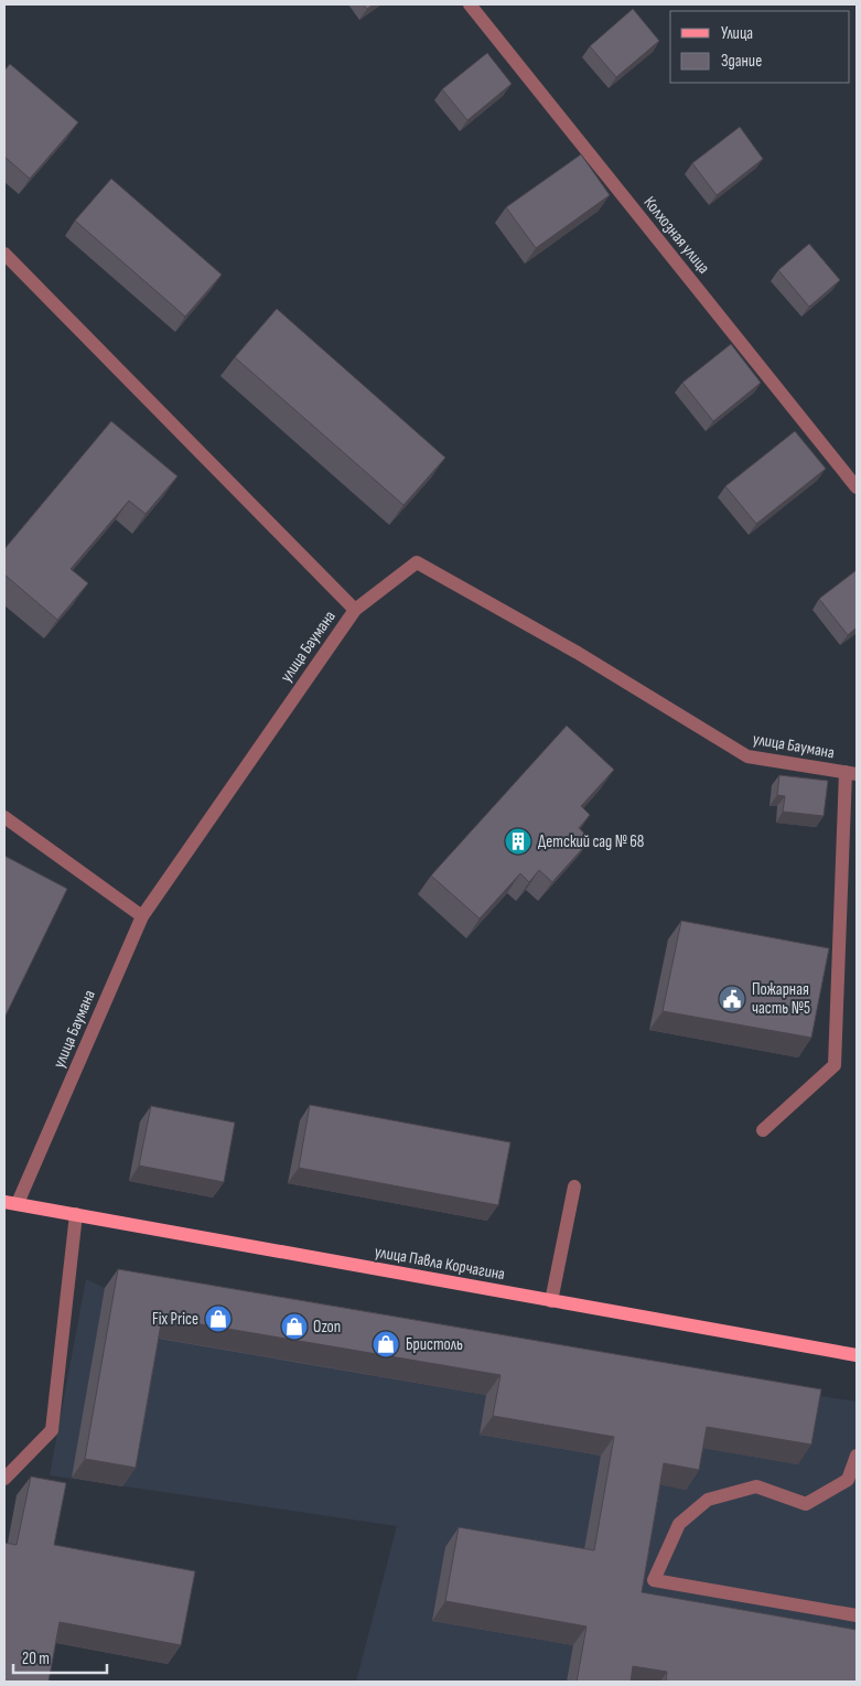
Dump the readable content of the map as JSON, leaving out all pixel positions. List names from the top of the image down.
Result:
{
  "streets": {
    "main road": ["улица Павла Корчагина"],
    "street": ["Колхозная улица", "улица Баумана"]
  },
  "crossings": [
    ["улица Баумана", "улица Павла Корчагина"]
  ],
  "places": {
    "building": ["Детский сад № 68"],
    "public building": ["Пожарная часть №5"],
    "shop": ["Fix Price", "Ozon", "Бристоль"]
  },
  "legend": ["Улица", "Здание"],
  "scale_bar": "20 m"
}
